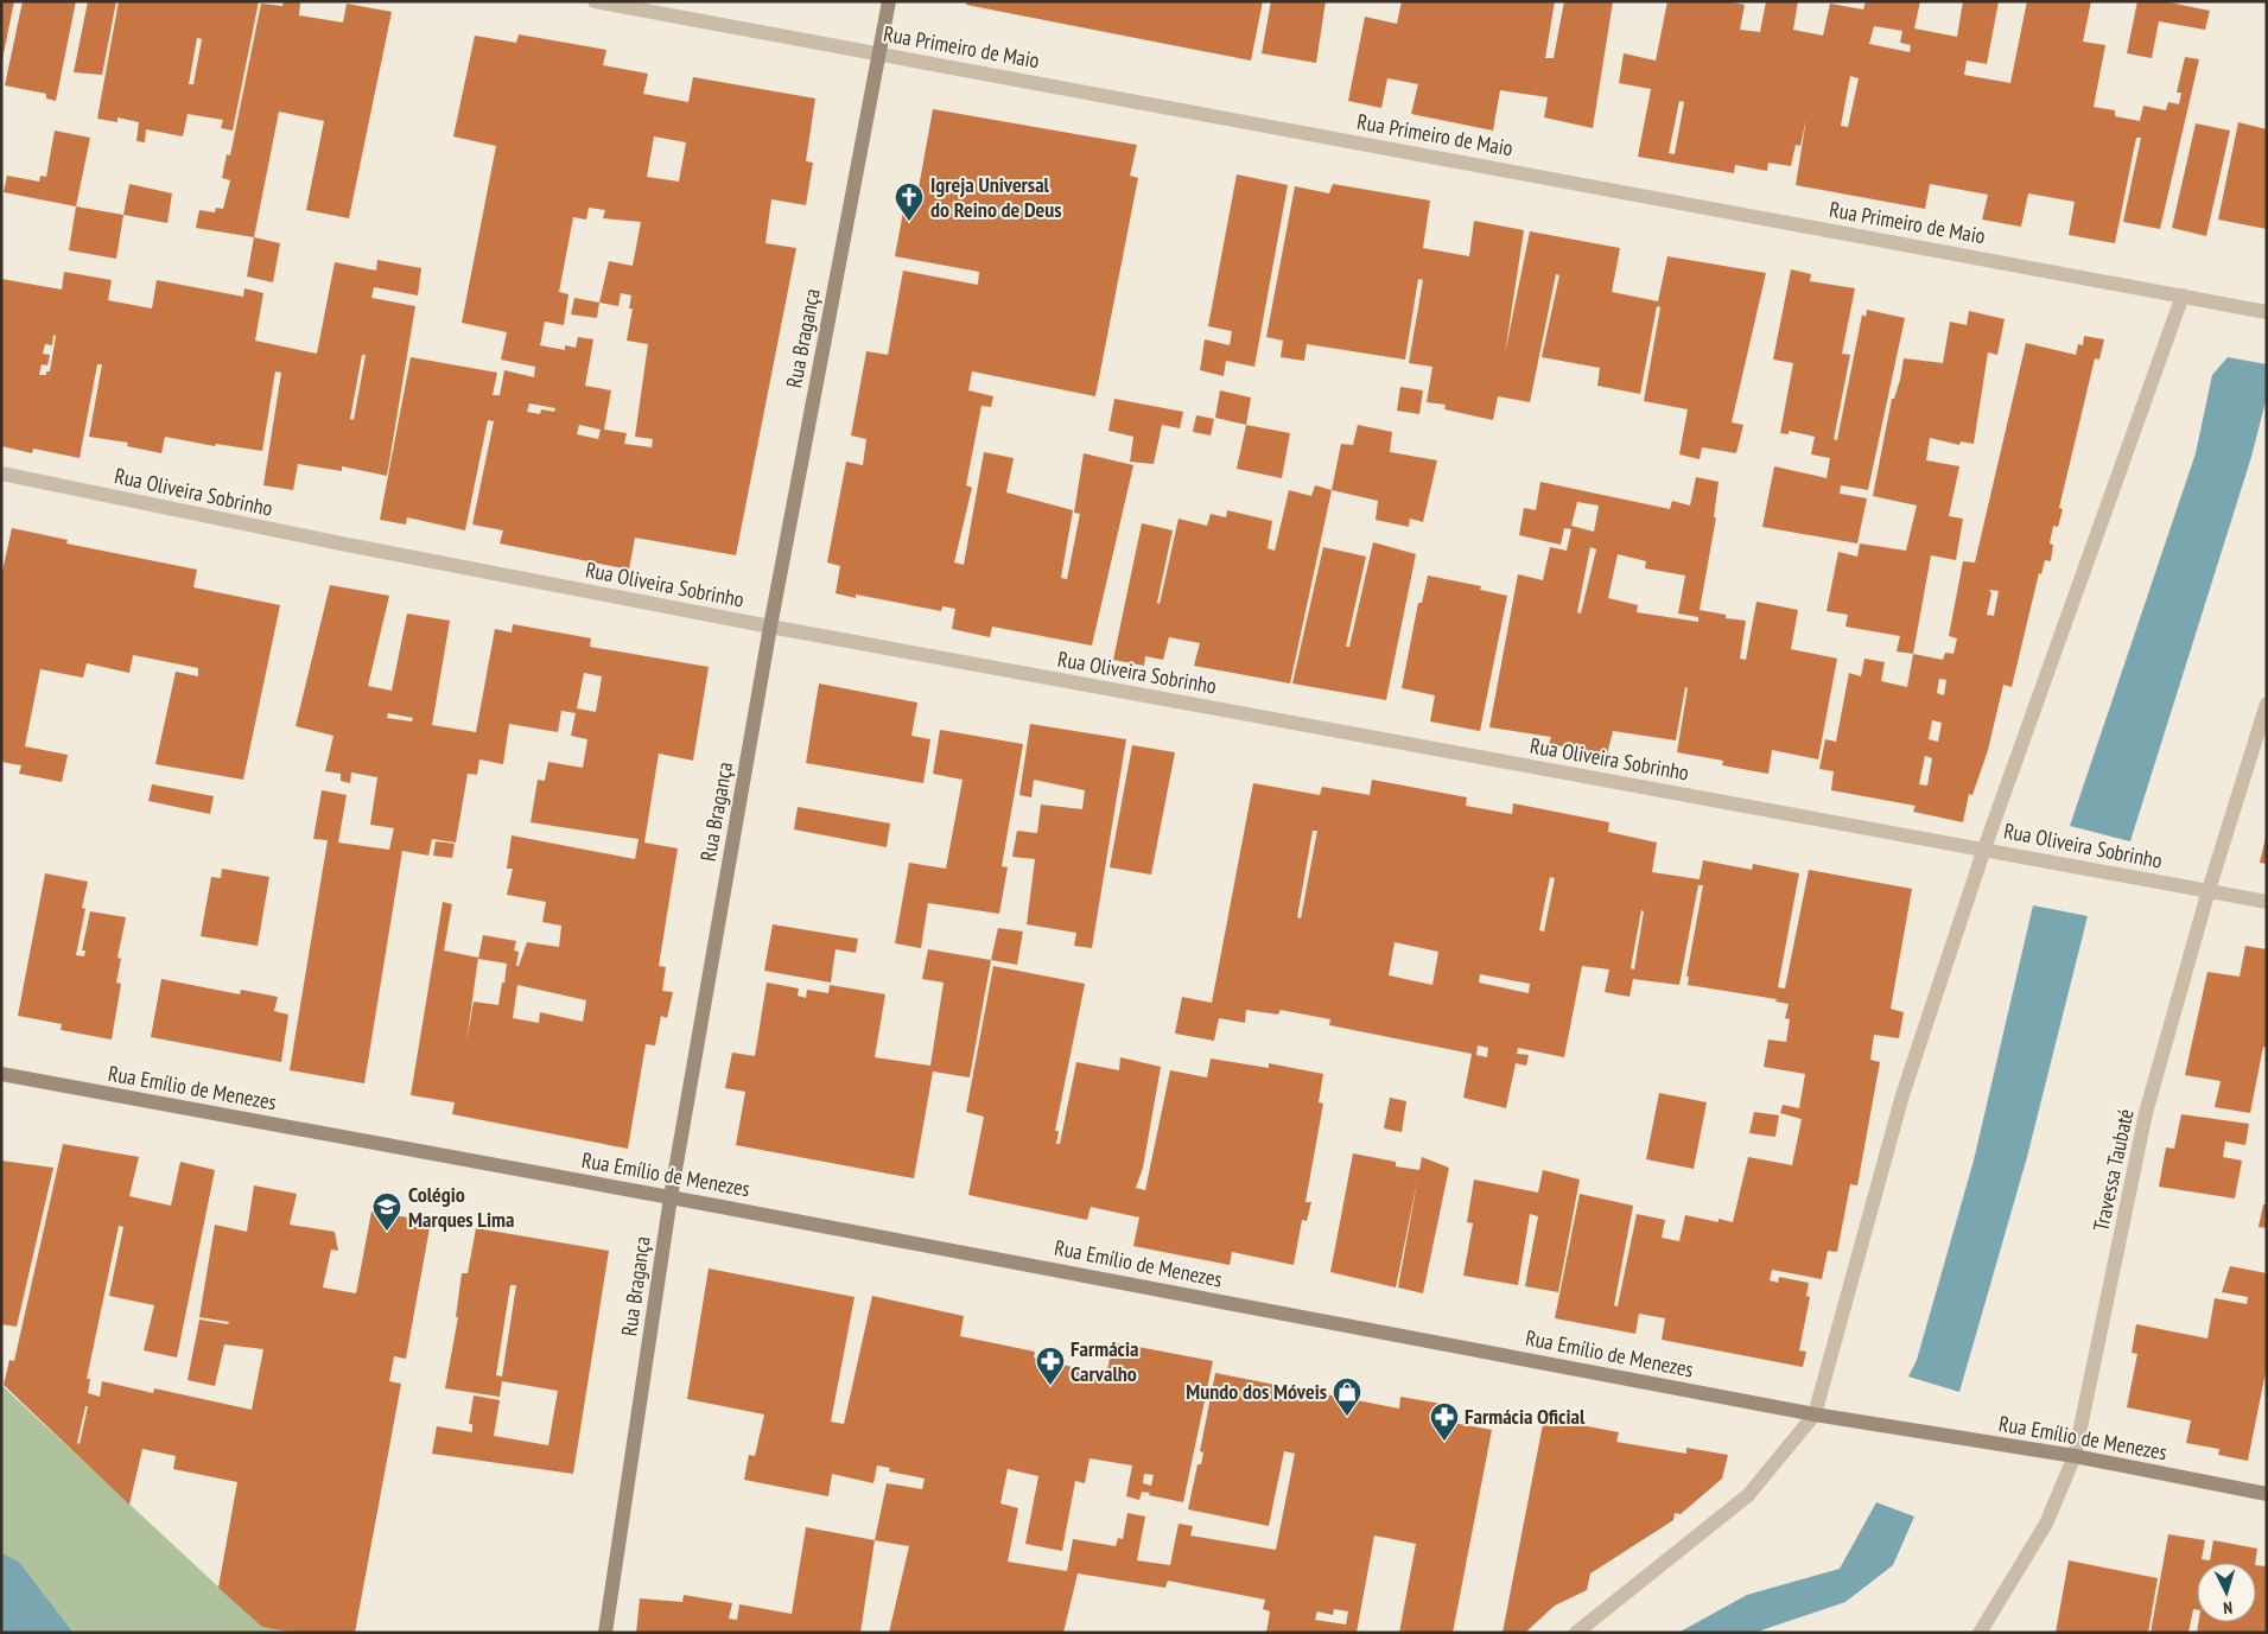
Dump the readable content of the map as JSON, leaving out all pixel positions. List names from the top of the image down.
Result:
{
  "streets": {
    "street": [
      "Rua Primeiro de Maio",
      "Rua Bragança",
      "Rua Oliveira Sobrinho",
      "Rua Emílio de Menezes",
      "Travessa Taubaté"
    ]
  },
  "crossings": [
    ["Rua Primeiro de Maio", "Rua Bragança"],
    ["Rua Bragança", "Rua Oliveira Sobrinho"],
    ["Rua Bragança", "Rua Emílio de Menezes"],
    ["Rua Oliveira Sobrinho", "Travessa Taubaté"],
    ["Rua Emílio de Menezes", "Travessa Taubaté"]
  ],
  "places": {
    "church": ["Igreja Universal do Reino de Deus"],
    "school or university": ["Colégio Marques Lima"],
    "pharmacy": ["Farmácia Carvalho", "Farmácia Oficial"],
    "shop": ["Mundo dos Móveis"]
  },
  "north": "bottom"
}
